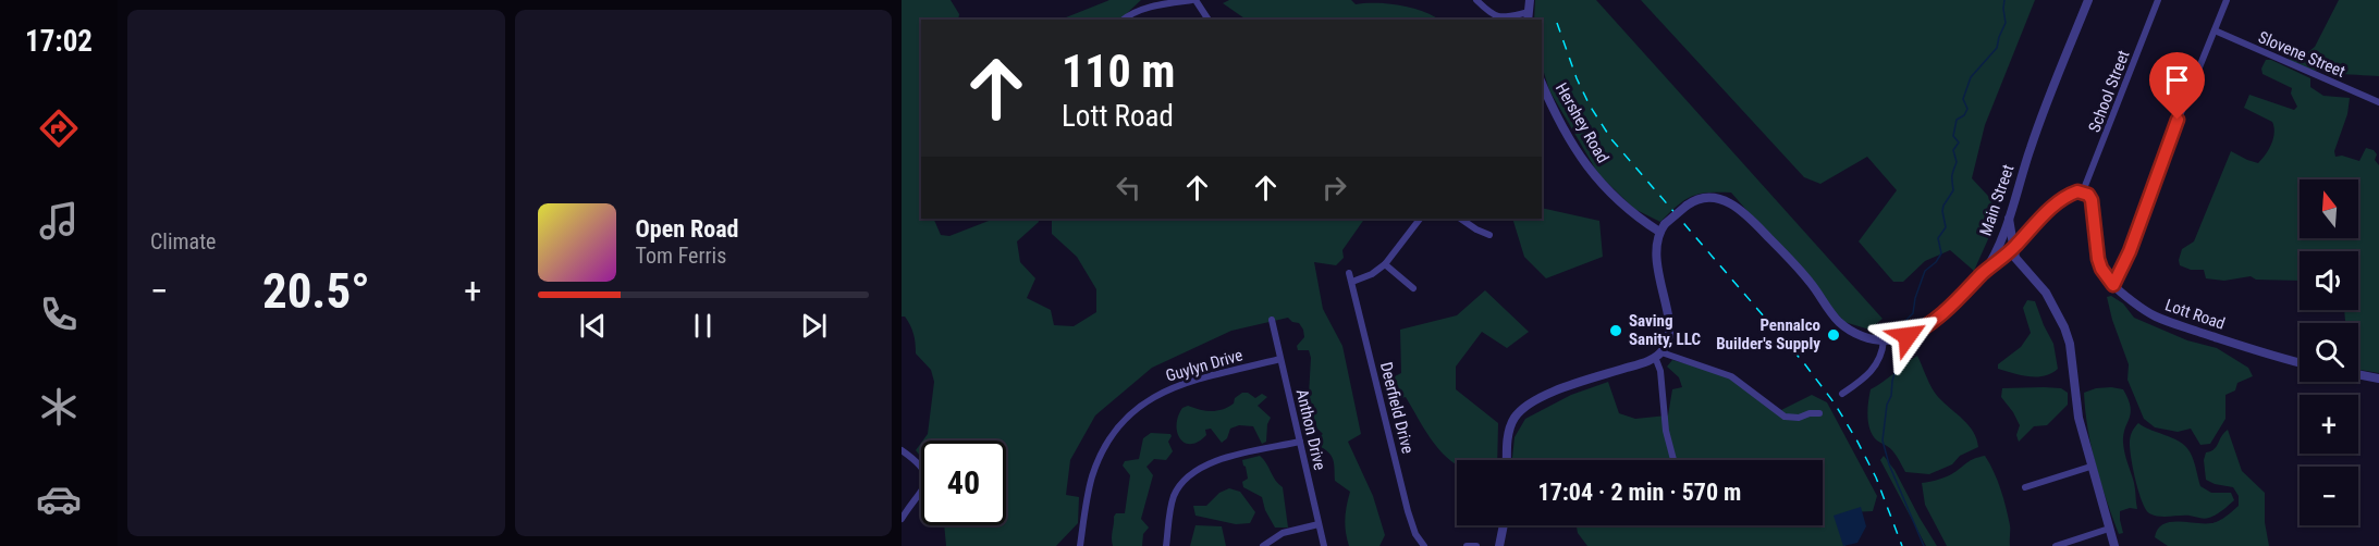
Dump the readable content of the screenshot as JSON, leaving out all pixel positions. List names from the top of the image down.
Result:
{
  "streets": {
    "street": [
      "Slovene Street",
      "School Street",
      "Hershey Road",
      "Main Street",
      "Lott Road",
      "Guylyn Drive",
      "Deerfield Drive",
      "Anthon Drive"
    ]
  },
  "crossings": [
    ["School Street", "Lott Road"],
    ["Guylyn Drive", "Anthon Drive"]
  ],
  "places": ["Saving Sanity, LLC", "Pennalco Builder's Supply"],
  "north": "top",
  "page": {
    "tabs": "17:02",
    "tile": "Climate",
    "turn": ["110 m", "Lott Road"],
    "map_buttons": ["+", "−"],
    "song": ["Open Road", "Tom Ferris"],
    "heat": ["−", "20.5°", "+"],
    "limit": "40",
    "trip": "17:04 · 2 min · 570 m"
  }
}
